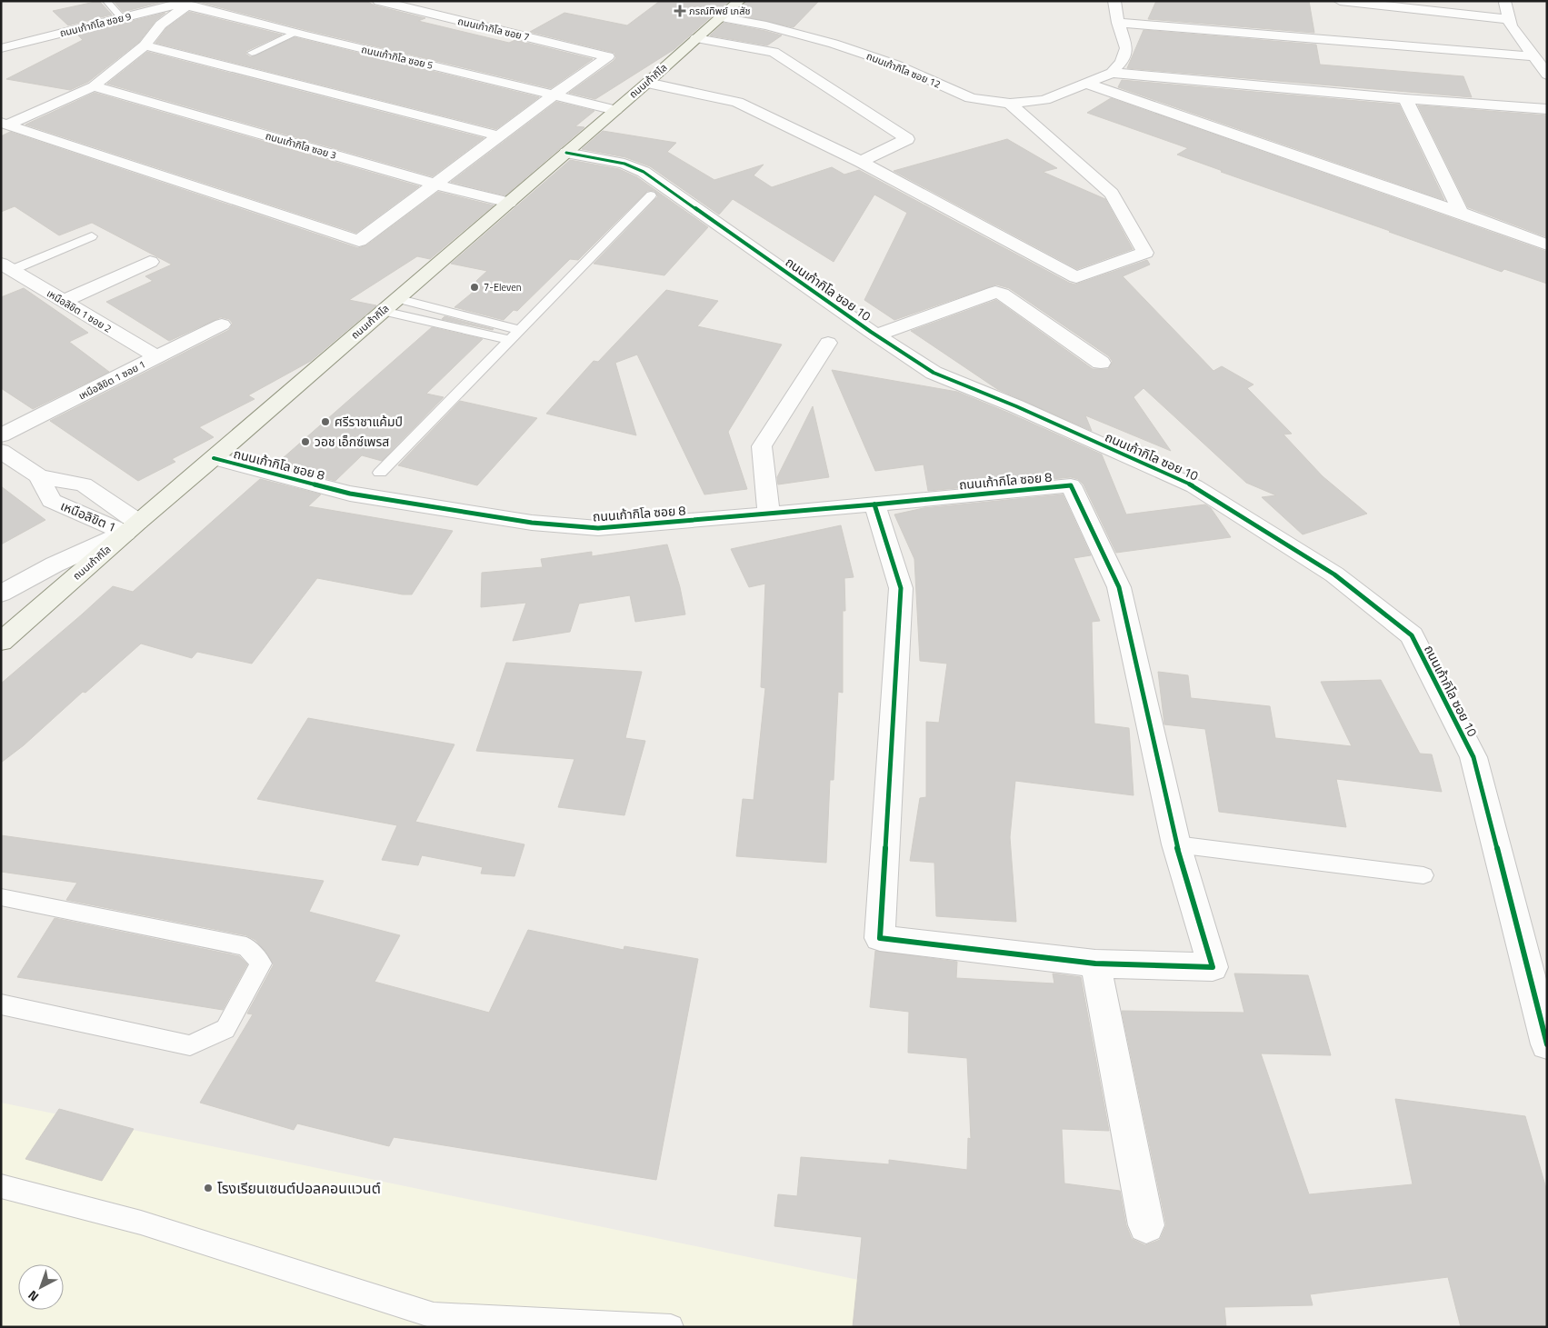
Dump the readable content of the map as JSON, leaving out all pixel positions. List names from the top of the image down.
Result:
{
  "streets": {
    "main road": ["ถนนเก้ากิโล"],
    "street": [
      "ถนนเก้ากิโล ซอย 9",
      "ถนนเก้ากิโล ซอย 7",
      "ถนนเก้ากิโล ซอย 5",
      "ถนนเก้ากิโล ซอย 12",
      "ถนนเก้ากิโล ซอย 3",
      "ถนนเก้ากิโล ซอย 10",
      "เหนือลิขิต 1 ซอย 2",
      "เหนือลิขิต 1 ซอย 1",
      "ถนนเก้ากิโล ซอย 8",
      "เหนือลิขิต 1"
    ]
  },
  "crossings": [
    ["ถนนเก้ากิโล ซอย 9", "ถนนเก้ากิโล ซอย 5"],
    ["ถนนเก้ากิโล ซอย 7", "ถนนเก้ากิโล ซอย 5"],
    ["ถนนเก้ากิโล ซอย 5", "ถนนเก้ากิโล"],
    ["ถนนเก้ากิโล ซอย 12", "ถนนเก้ากิโล"],
    ["ถนนเก้ากิโล", "ถนนเก้ากิโล ซอย 3"],
    ["ถนนเก้ากิโล", "ถนนเก้ากิโล ซอย 10"],
    ["ถนนเก้ากิโล", "ถนนเก้ากิโล ซอย 8"],
    ["ถนนเก้ากิโล", "เหนือลิขิต 1"],
    ["เหนือลิขิต 1 ซอย 2", "เหนือลิขิต 1 ซอย 1"]
  ],
  "places": {
    "health": ["ภรณ์ทิพย์ เภสัช"],
    "other": [
      "7-Eleven",
      "ศรีราชาแค้มป์",
      "วอช เอ็กซ์เพรส",
      "โรงเรียนเซนต์ปอลคอนแวนต์"
    ]
  },
  "north": "bottom left"
}
